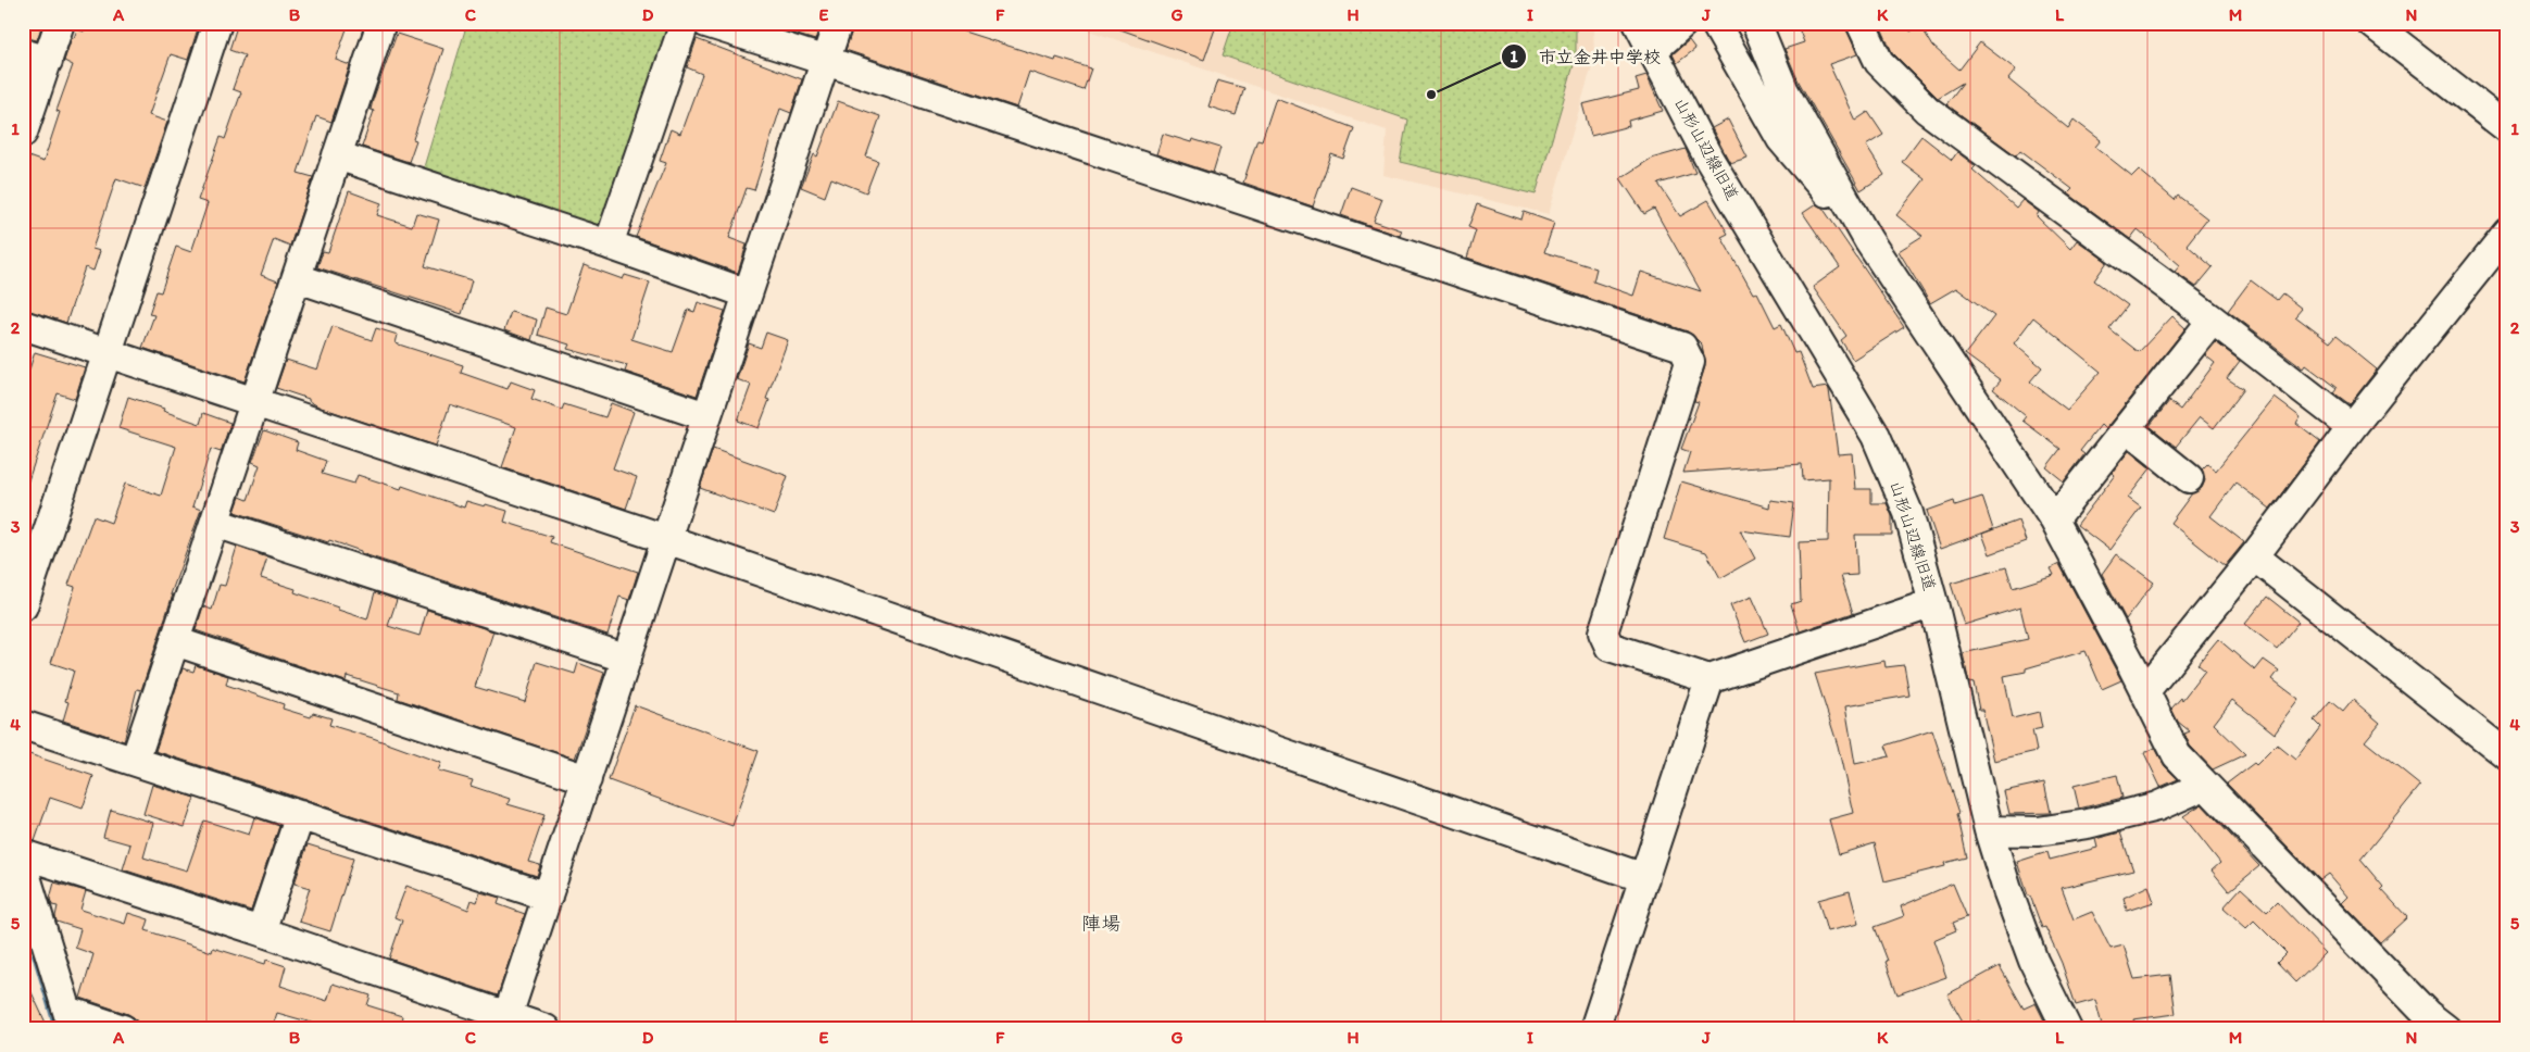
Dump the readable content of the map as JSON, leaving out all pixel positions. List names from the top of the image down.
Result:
{
  "streets": {
    "street": ["山形山辺線旧道"]
  },
  "districts": ["陣場"],
  "places": ["市立金井中学校"],
  "grid": {
    "columns": [
      "A",
      "B",
      "C",
      "D",
      "E",
      "F",
      "G",
      "H",
      "I",
      "J",
      "K",
      "L",
      "M",
      "N"
    ],
    "rows": [
      "1",
      "2",
      "3",
      "4",
      "5"
    ]
  }
}
